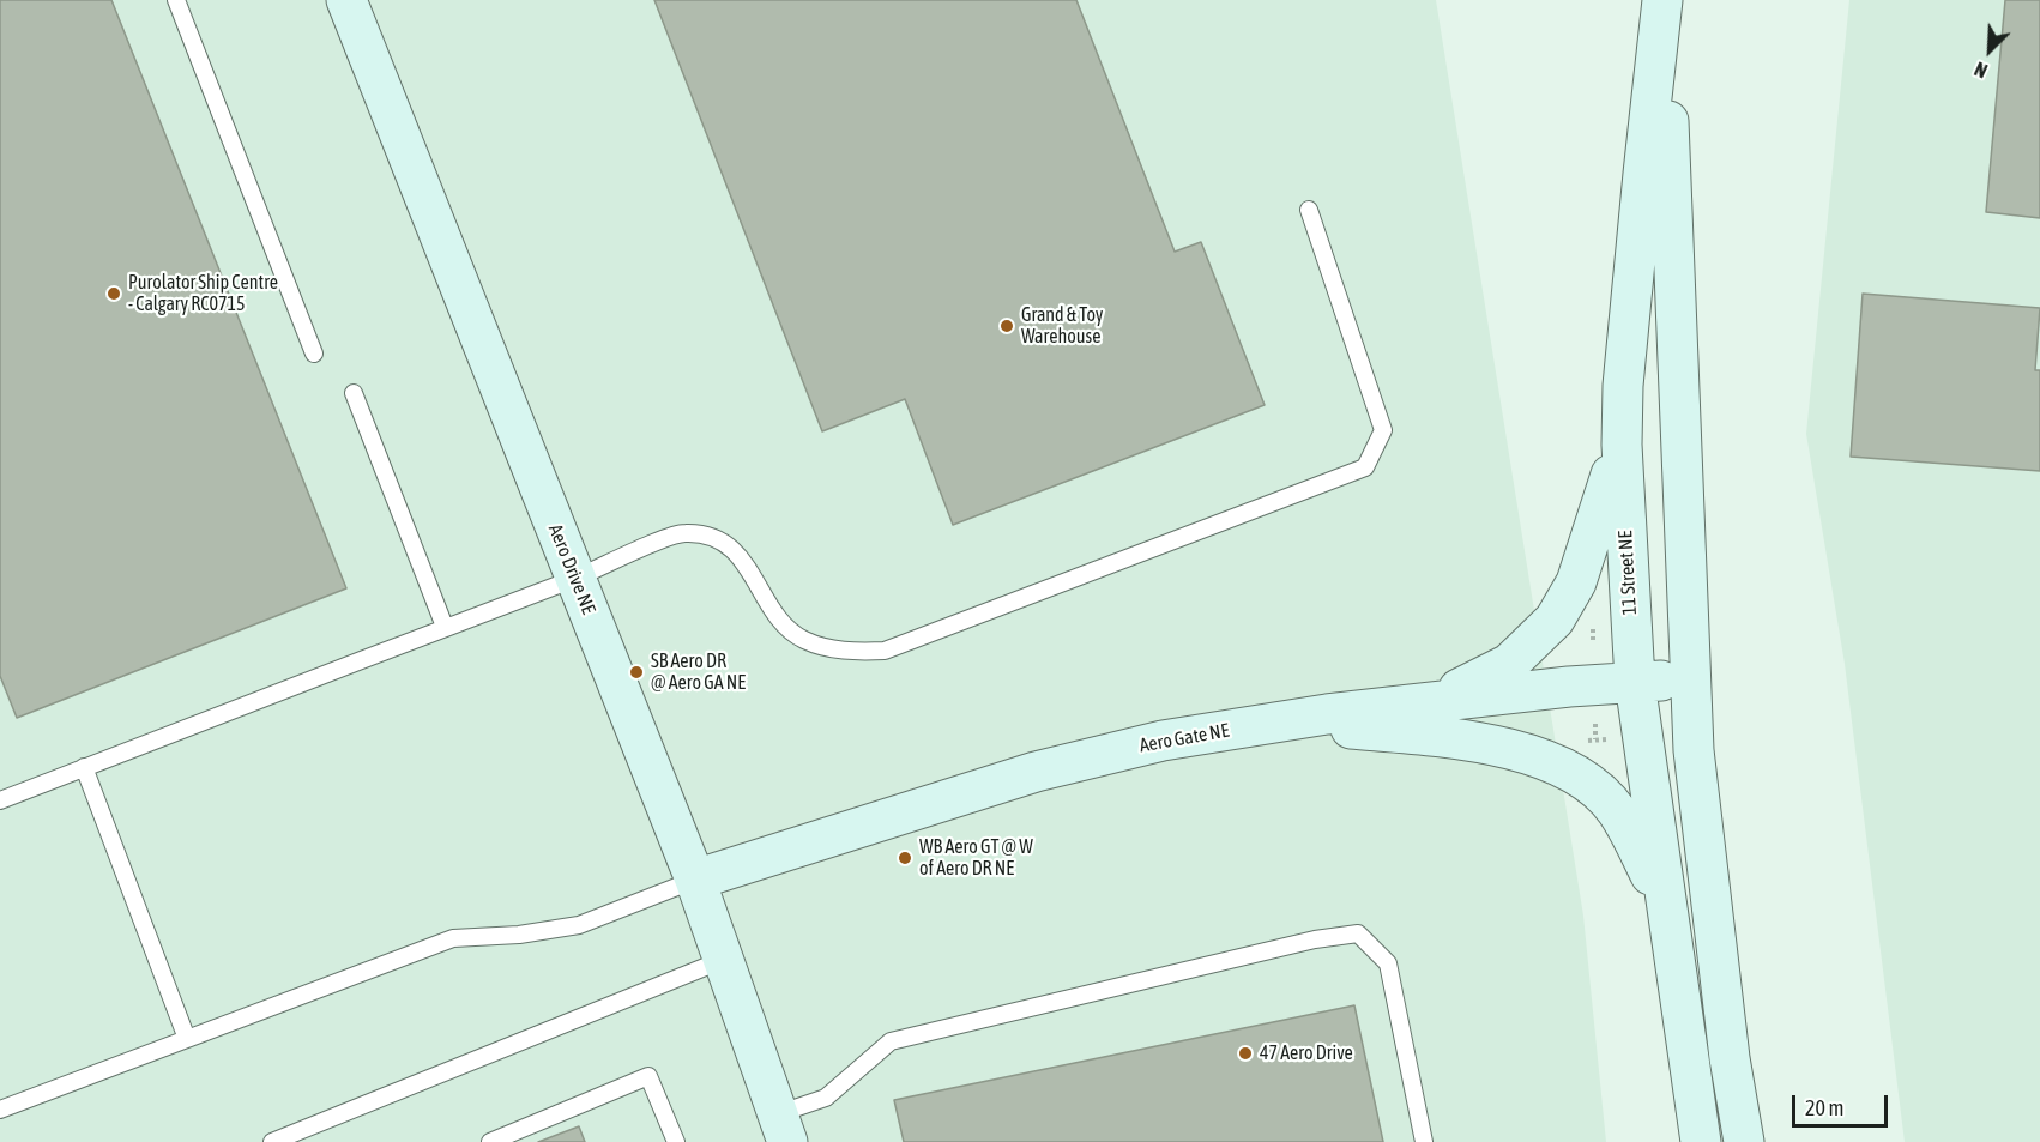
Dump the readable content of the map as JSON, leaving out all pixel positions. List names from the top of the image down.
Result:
{
  "streets": {
    "street": ["Aero Drive NE", "11 Street NE", "Aero Gate NE"]
  },
  "crossings": [
    ["Aero Drive NE", "Aero Gate NE"],
    ["11 Street NE", "Aero Gate NE"]
  ],
  "places": [
    "Purolator Ship Centre - Calgary RC0715",
    "Grand & Toy Warehouse",
    "SB Aero DR @ Aero GA NE",
    "WB Aero GT @ W of Aero DR NE",
    "47 Aero Drive"
  ],
  "scale_bar": "20 m",
  "north": "bottom left"
}
